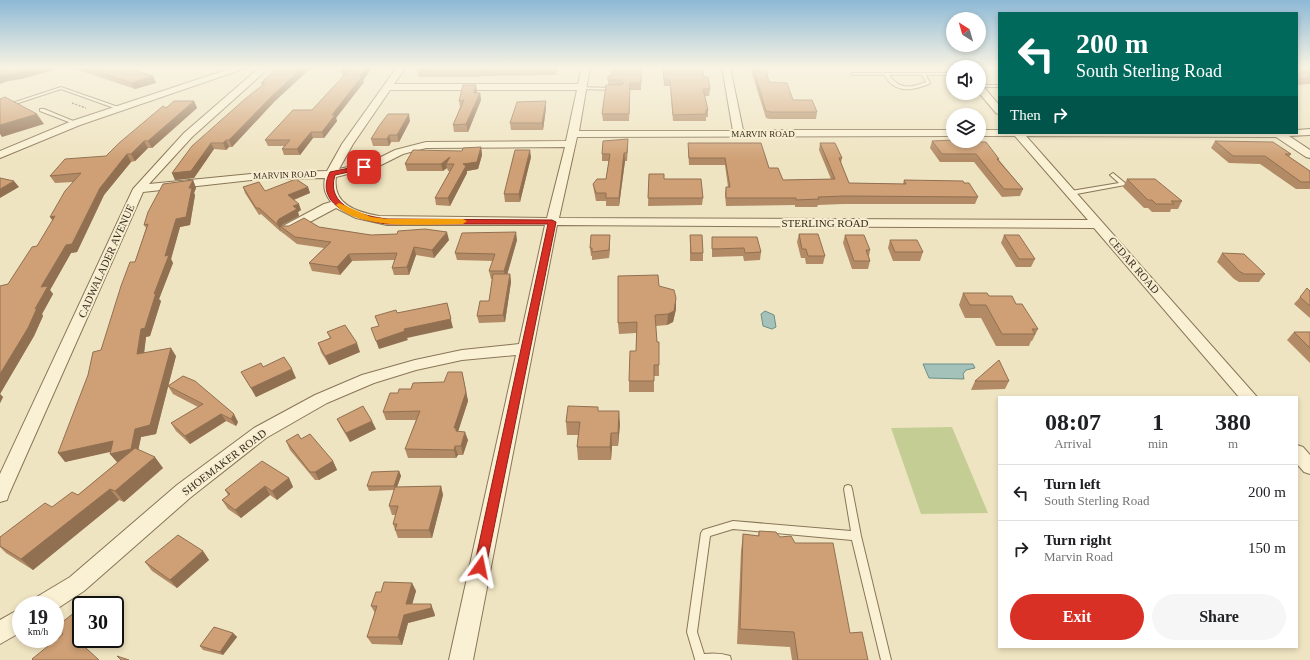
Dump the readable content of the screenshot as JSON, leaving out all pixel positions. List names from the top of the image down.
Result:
{
  "streets": {
    "street": [
      "MARVIN ROAD",
      "STERLING ROAD",
      "CADWALADER AVENUE",
      "CEDAR ROAD",
      "SHOEMAKER ROAD"
    ]
  },
  "crossings": [
    ["MARVIN ROAD", "CADWALADER AVENUE"],
    ["STERLING ROAD", "CEDAR ROAD"]
  ],
  "north": "top left",
  "page": {
    "turn": ["200 m", "South Sterling Road"],
    "then": "Then",
    "eta": [
      "08:07",
      "Arrival",
      "1",
      "min",
      "380",
      "m"
    ],
    "list": [
      {
        "name": "Turn left",
        "note": "South Sterling Road",
        "value": "200 m"
      },
      {
        "name": "Turn right",
        "note": "Marvin Road",
        "value": "150 m"
      }
    ],
    "buttons": ["Exit", "Share"],
    "speed": "19 km/h",
    "limit": "30"
  }
}
